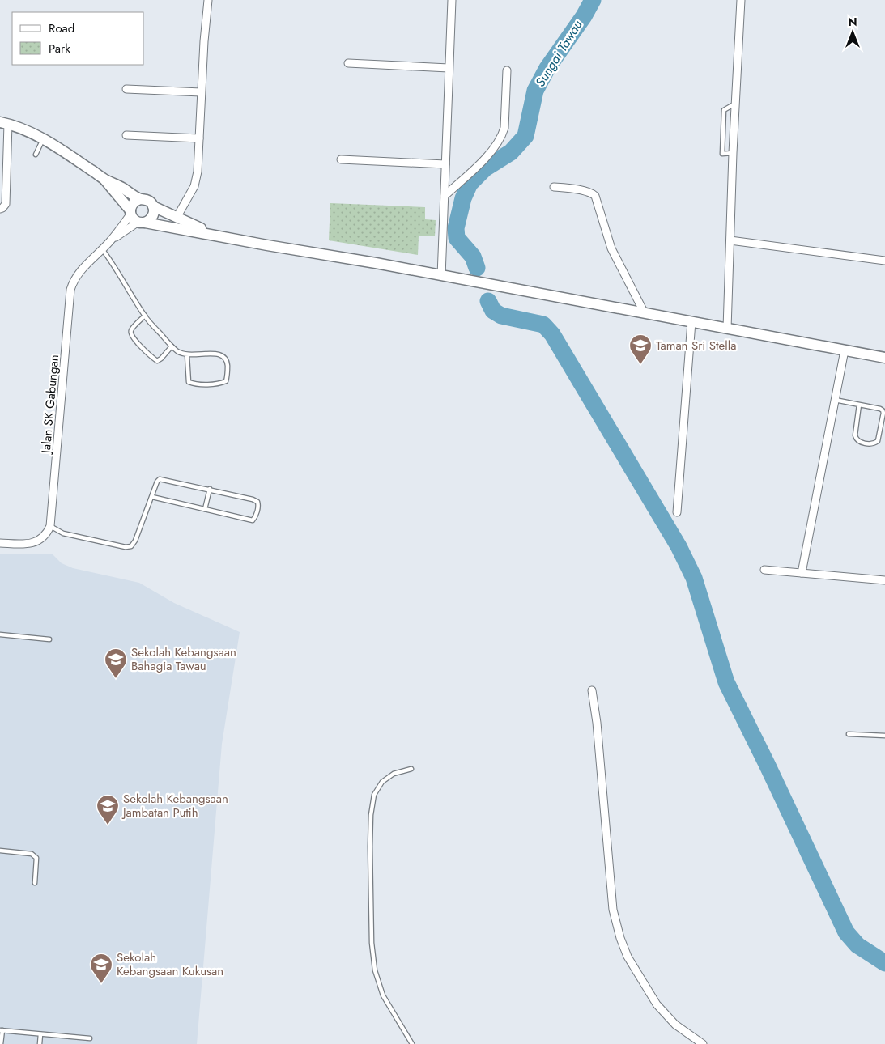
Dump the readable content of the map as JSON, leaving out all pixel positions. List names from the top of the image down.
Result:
{
  "streets": {
    "street": ["Jalan SK Gabungan"]
  },
  "water": ["Sungai Tawau"],
  "places": {
    "school or university": [
      "Taman Sri Stella",
      "Sekolah Kebangsaan Bahagia Tawau",
      "Sekolah Kebangsaan Jambatan Putih",
      "Sekolah Kebangsaan Kukusan"
    ]
  },
  "legend": ["Road", "Park"],
  "north": "top"
}
